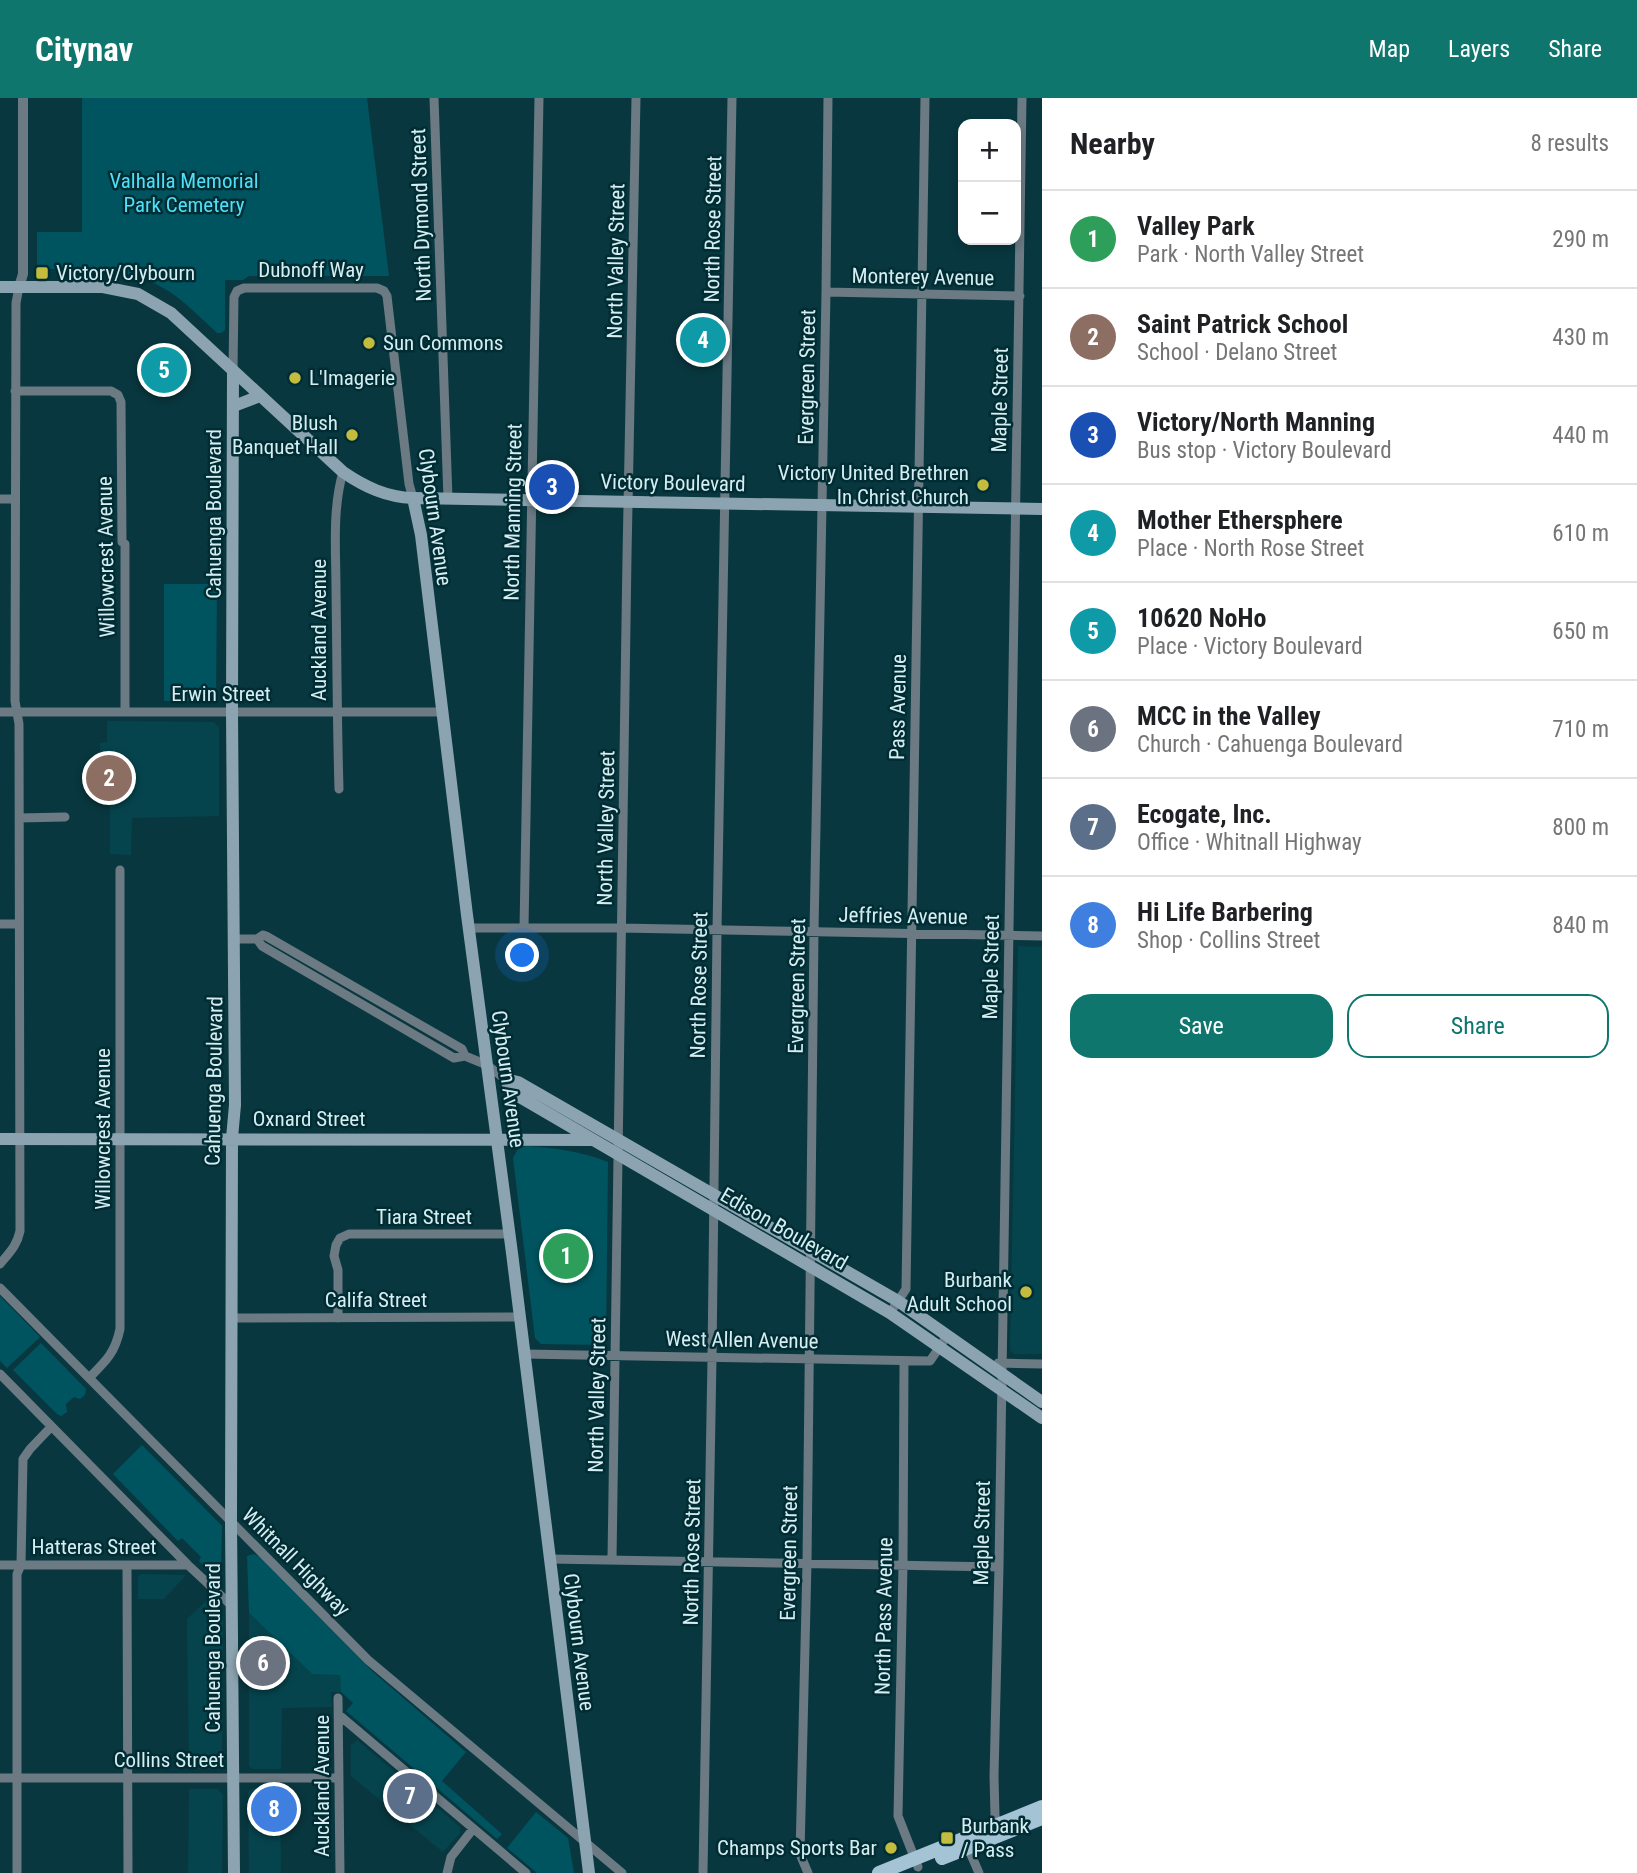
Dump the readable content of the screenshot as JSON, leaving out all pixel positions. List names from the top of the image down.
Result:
{
  "streets": {
    "main road": [
      "Victory Boulevard",
      "Cahuenga Boulevard",
      "Clybourn Avenue",
      "Oxnard Street",
      "Edison Boulevard"
    ],
    "street": [
      "North Dymond Street",
      "North Rose Street",
      "North Valley Street",
      "Dubnoff Way",
      "Monterey Avenue",
      "Evergreen Street",
      "Maple Street",
      "North Manning Street",
      "Willowcrest Avenue",
      "Auckland Avenue",
      "Erwin Street",
      "Pass Avenue",
      "Jeffries Avenue",
      "Tiara Street",
      "Califa Street",
      "West Allen Avenue",
      "Hatteras Street",
      "Whitnall Highway",
      "North Pass Avenue",
      "Collins Street"
    ]
  },
  "crossings": [
    ["North Dymond Street", "Victory Boulevard"],
    ["North Rose Street", "Victory Boulevard"],
    ["North Rose Street", "Jeffries Avenue"],
    ["North Rose Street", "Edison Boulevard"],
    ["North Rose Street", "West Allen Avenue"],
    ["North Valley Street", "Victory Boulevard"],
    ["North Valley Street", "Jeffries Avenue"],
    ["North Valley Street", "Oxnard Street"],
    ["North Valley Street", "Edison Boulevard"],
    ["North Valley Street", "West Allen Avenue"],
    ["Dubnoff Way", "Cahuenga Boulevard"],
    ["Dubnoff Way", "Clybourn Avenue"],
    ["Monterey Avenue", "Evergreen Street"],
    ["Monterey Avenue", "Maple Street"],
    ["Monterey Avenue", "Pass Avenue"],
    ["Evergreen Street", "Victory Boulevard"],
    ["Evergreen Street", "Jeffries Avenue"],
    ["Evergreen Street", "Edison Boulevard"],
    ["Evergreen Street", "West Allen Avenue"],
    ["Maple Street", "Victory Boulevard"],
    ["Maple Street", "Jeffries Avenue"],
    ["Maple Street", "Edison Boulevard"],
    ["Victory Boulevard", "North Manning Street"],
    ["Victory Boulevard", "Cahuenga Boulevard"],
    ["Victory Boulevard", "Clybourn Avenue"],
    ["Victory Boulevard", "Auckland Avenue"],
    ["Victory Boulevard", "Pass Avenue"],
    ["North Manning Street", "Jeffries Avenue"],
    ["Cahuenga Boulevard", "Erwin Street"],
    ["Cahuenga Boulevard", "Oxnard Street"],
    ["Cahuenga Boulevard", "Edison Boulevard"],
    ["Cahuenga Boulevard", "Califa Street"],
    ["Cahuenga Boulevard", "Whitnall Highway"],
    ["Cahuenga Boulevard", "Collins Street"],
    ["Clybourn Avenue", "Erwin Street"],
    ["Clybourn Avenue", "Jeffries Avenue"],
    ["Clybourn Avenue", "Oxnard Street"],
    ["Clybourn Avenue", "Tiara Street"],
    ["Clybourn Avenue", "Edison Boulevard"],
    ["Clybourn Avenue", "Califa Street"],
    ["Clybourn Avenue", "West Allen Avenue"],
    ["Clybourn Avenue", "Whitnall Highway"],
    ["Willowcrest Avenue", "Erwin Street"],
    ["Willowcrest Avenue", "Oxnard Street"],
    ["Willowcrest Avenue", "Whitnall Highway"],
    ["Auckland Avenue", "Erwin Street"],
    ["Auckland Avenue", "Collins Street"],
    ["Pass Avenue", "Jeffries Avenue"],
    ["Pass Avenue", "Edison Boulevard"],
    ["Oxnard Street", "Edison Boulevard"],
    ["Tiara Street", "Califa Street"],
    ["Edison Boulevard", "West Allen Avenue"],
    ["West Allen Avenue", "North Pass Avenue"]
  ],
  "parks": ["Valhalla Memorial Park Cemetery"],
  "places": {
    "transit": ["Victory/Clybourn", "Burbank / Pass"],
    "other": [
      "Sun Commons",
      "L'Imagerie",
      "Blush Banquet Hall",
      "Victory United Brethren In Christ Church",
      "Burbank Adult School",
      "Champs Sports Bar"
    ]
  },
  "page": {
    "header": "Citynav",
    "nav": ["Map", "Layers", "Share"],
    "heading": ["Nearby", "8 results"],
    "map_buttons": ["+", "−"],
    "list": [
      {
        "mark": "1",
        "name": "Valley Park",
        "note": "Park · North Valley Street",
        "value": "290 m"
      },
      {
        "mark": "2",
        "name": "Saint Patrick School",
        "note": "School · Delano Street",
        "value": "430 m"
      },
      {
        "mark": "3",
        "name": "Victory/North Manning",
        "note": "Bus stop · Victory Boulevard",
        "value": "440 m"
      },
      {
        "mark": "4",
        "name": "Mother Ethersphere",
        "note": "Place · North Rose Street",
        "value": "610 m"
      },
      {
        "mark": "5",
        "name": "10620 NoHo",
        "note": "Place · Victory Boulevard",
        "value": "650 m"
      },
      {
        "mark": "6",
        "name": "MCC in the Valley",
        "note": "Church · Cahuenga Boulevard",
        "value": "710 m"
      },
      {
        "mark": "7",
        "name": "Ecogate, Inc.",
        "note": "Office · Whitnall Highway",
        "value": "800 m"
      },
      {
        "mark": "8",
        "name": "Hi Life Barbering",
        "note": "Shop · Collins Street",
        "value": "840 m"
      }
    ],
    "pins": [
      "4",
      "5",
      "3",
      "2",
      "1",
      "6",
      "7",
      "8"
    ],
    "buttons": ["Save", "Share"]
  }
}
